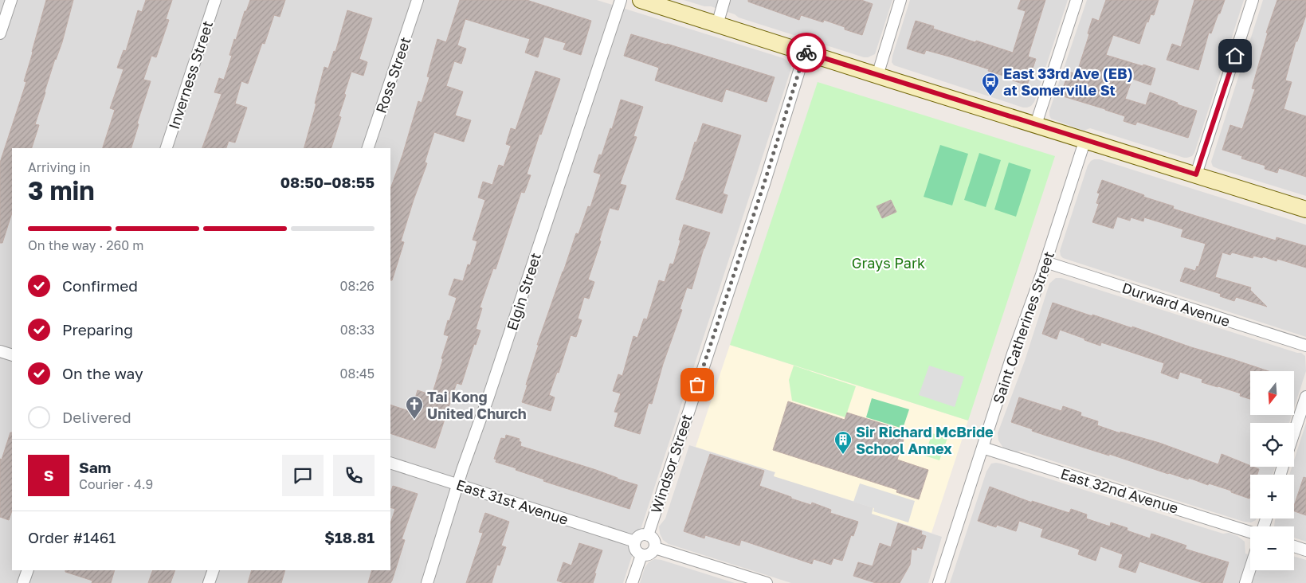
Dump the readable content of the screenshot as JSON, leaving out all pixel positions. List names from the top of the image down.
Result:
{
  "streets": {
    "street": [
      "Inverness Street",
      "Ross Street",
      "Elgin Street",
      "Durward Avenue",
      "Saint Catherines Street",
      "Windsor Street",
      "East 32nd Avenue",
      "East 31st Avenue"
    ]
  },
  "crossings": [
    ["Elgin Street", "East 31st Avenue"],
    ["Durward Avenue", "Saint Catherines Street"],
    ["Saint Catherines Street", "East 32nd Avenue"],
    ["Windsor Street", "East 31st Avenue"]
  ],
  "parks": ["Grays Park"],
  "places": {
    "bus stop": ["East 33rd Ave (EB) at Somerville St"],
    "church": ["Tai Kong United Church"],
    "building": ["Sir Richard McBride School Annex"]
  },
  "north": "bottom",
  "page": {
    "heading": ["3 min", "Arriving in", "08:50–08:55"],
    "panel": [
      "Sam",
      "Courier · 4.9",
      "Order #1461",
      "$18.81"
    ],
    "bar": "On the way · 260 m",
    "list": [
      ["Confirmed", "08:26"],
      ["Preparing", "08:33"],
      ["On the way", "08:45"],
      "Delivered"
    ],
    "map_buttons": ["+", "−"],
    "round": "S"
  }
}
